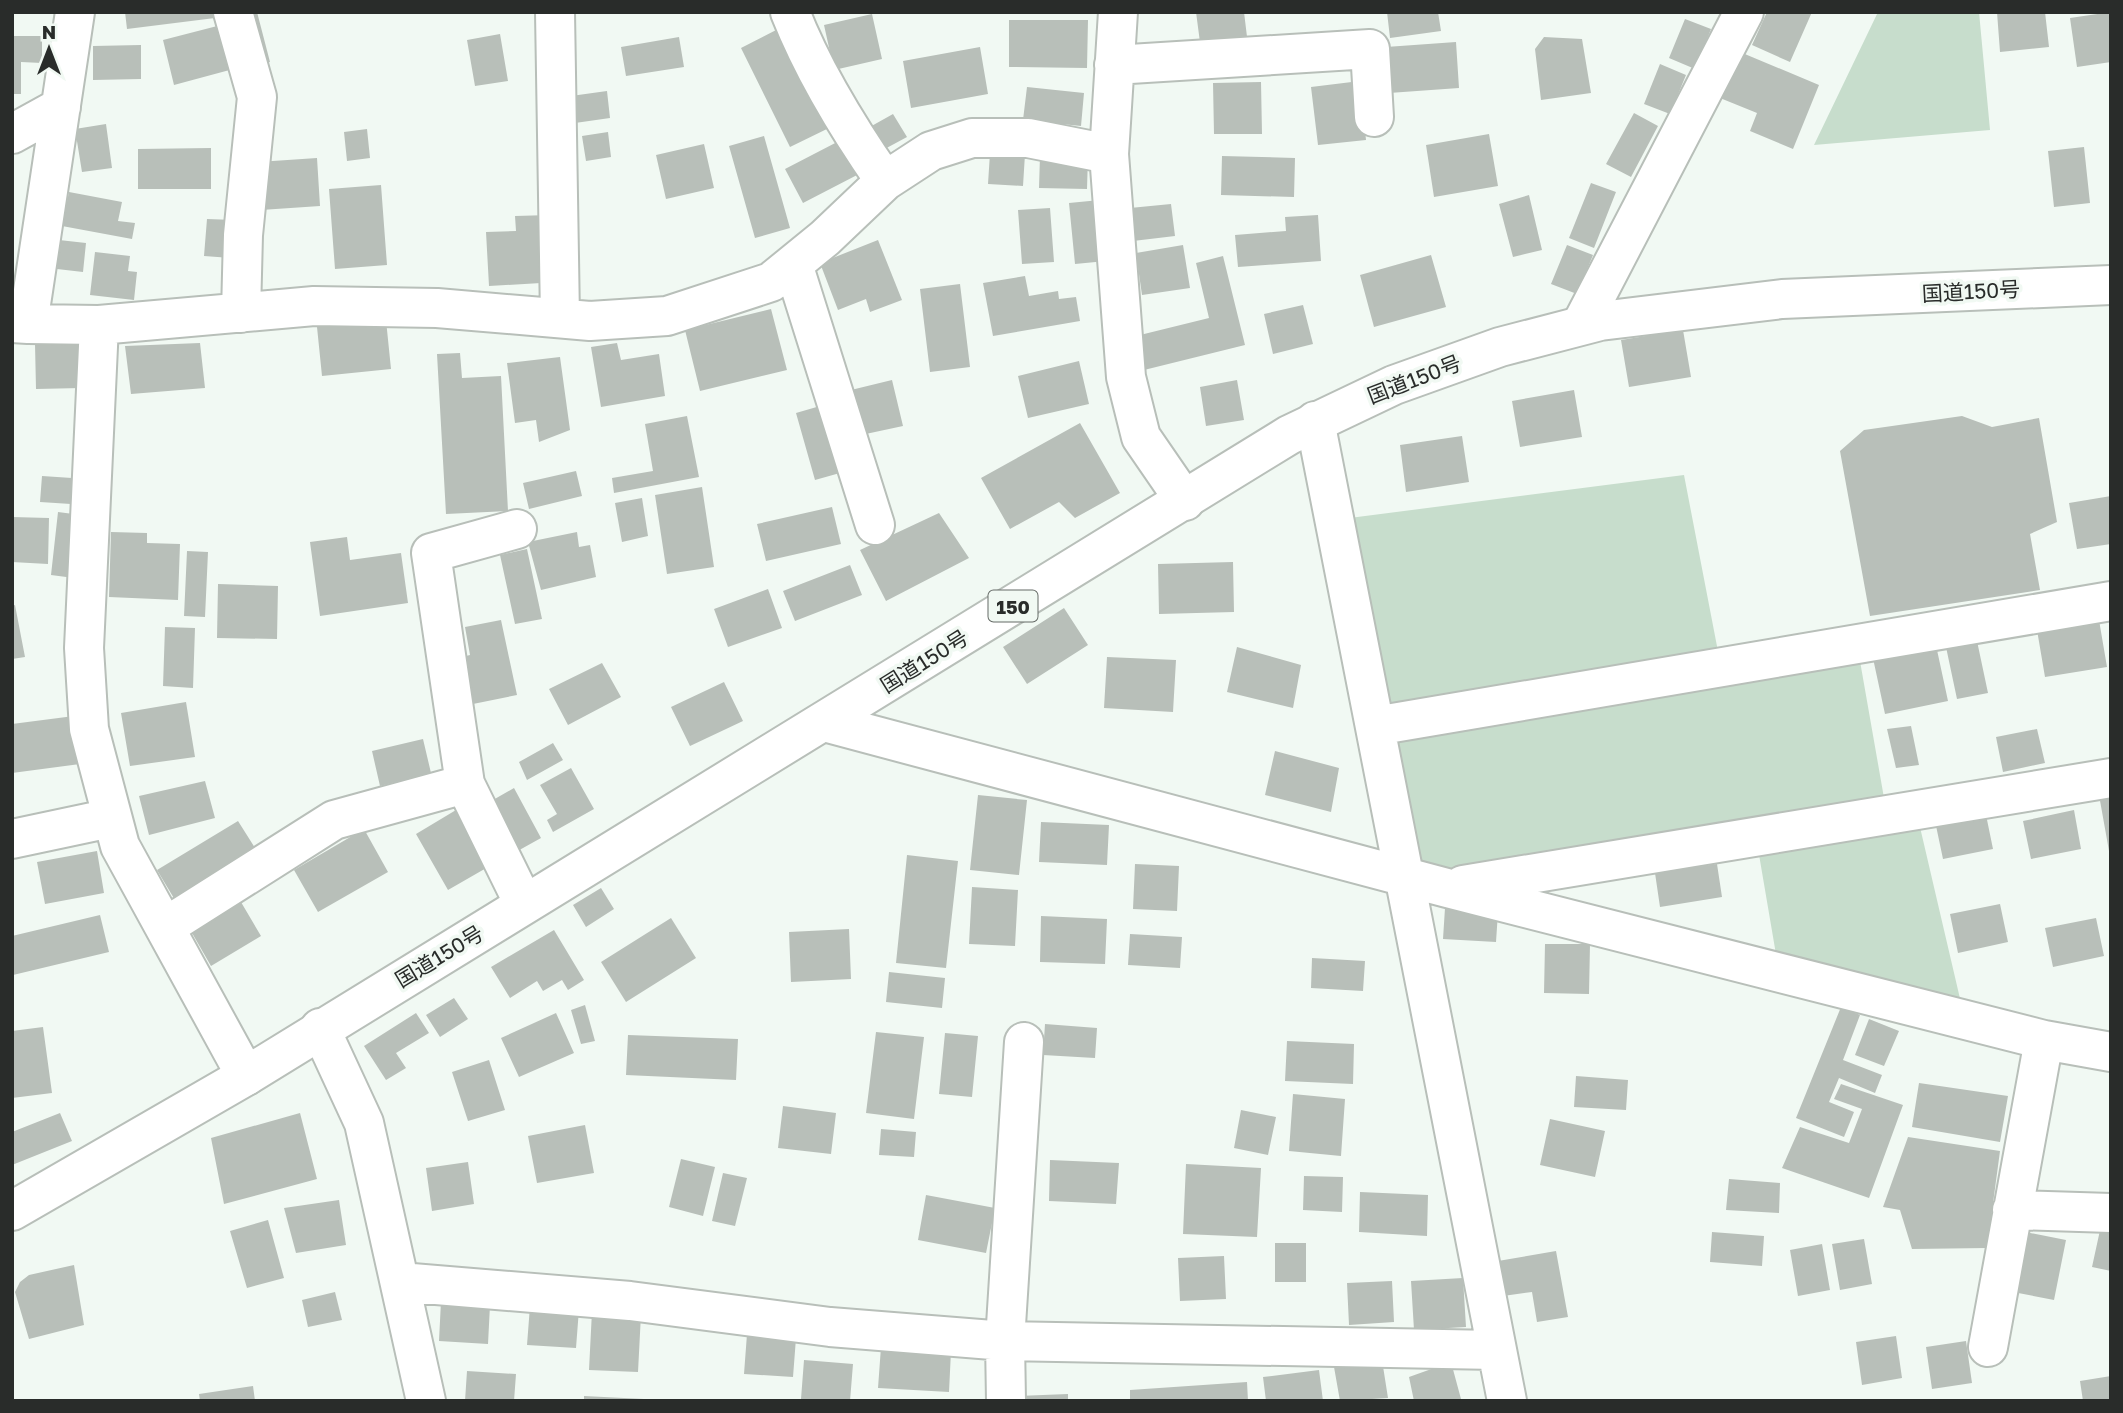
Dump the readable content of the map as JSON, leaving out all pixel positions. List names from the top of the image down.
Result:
{
  "streets": {
    "main road": ["国道150号", "150"]
  },
  "north": "top"
}
